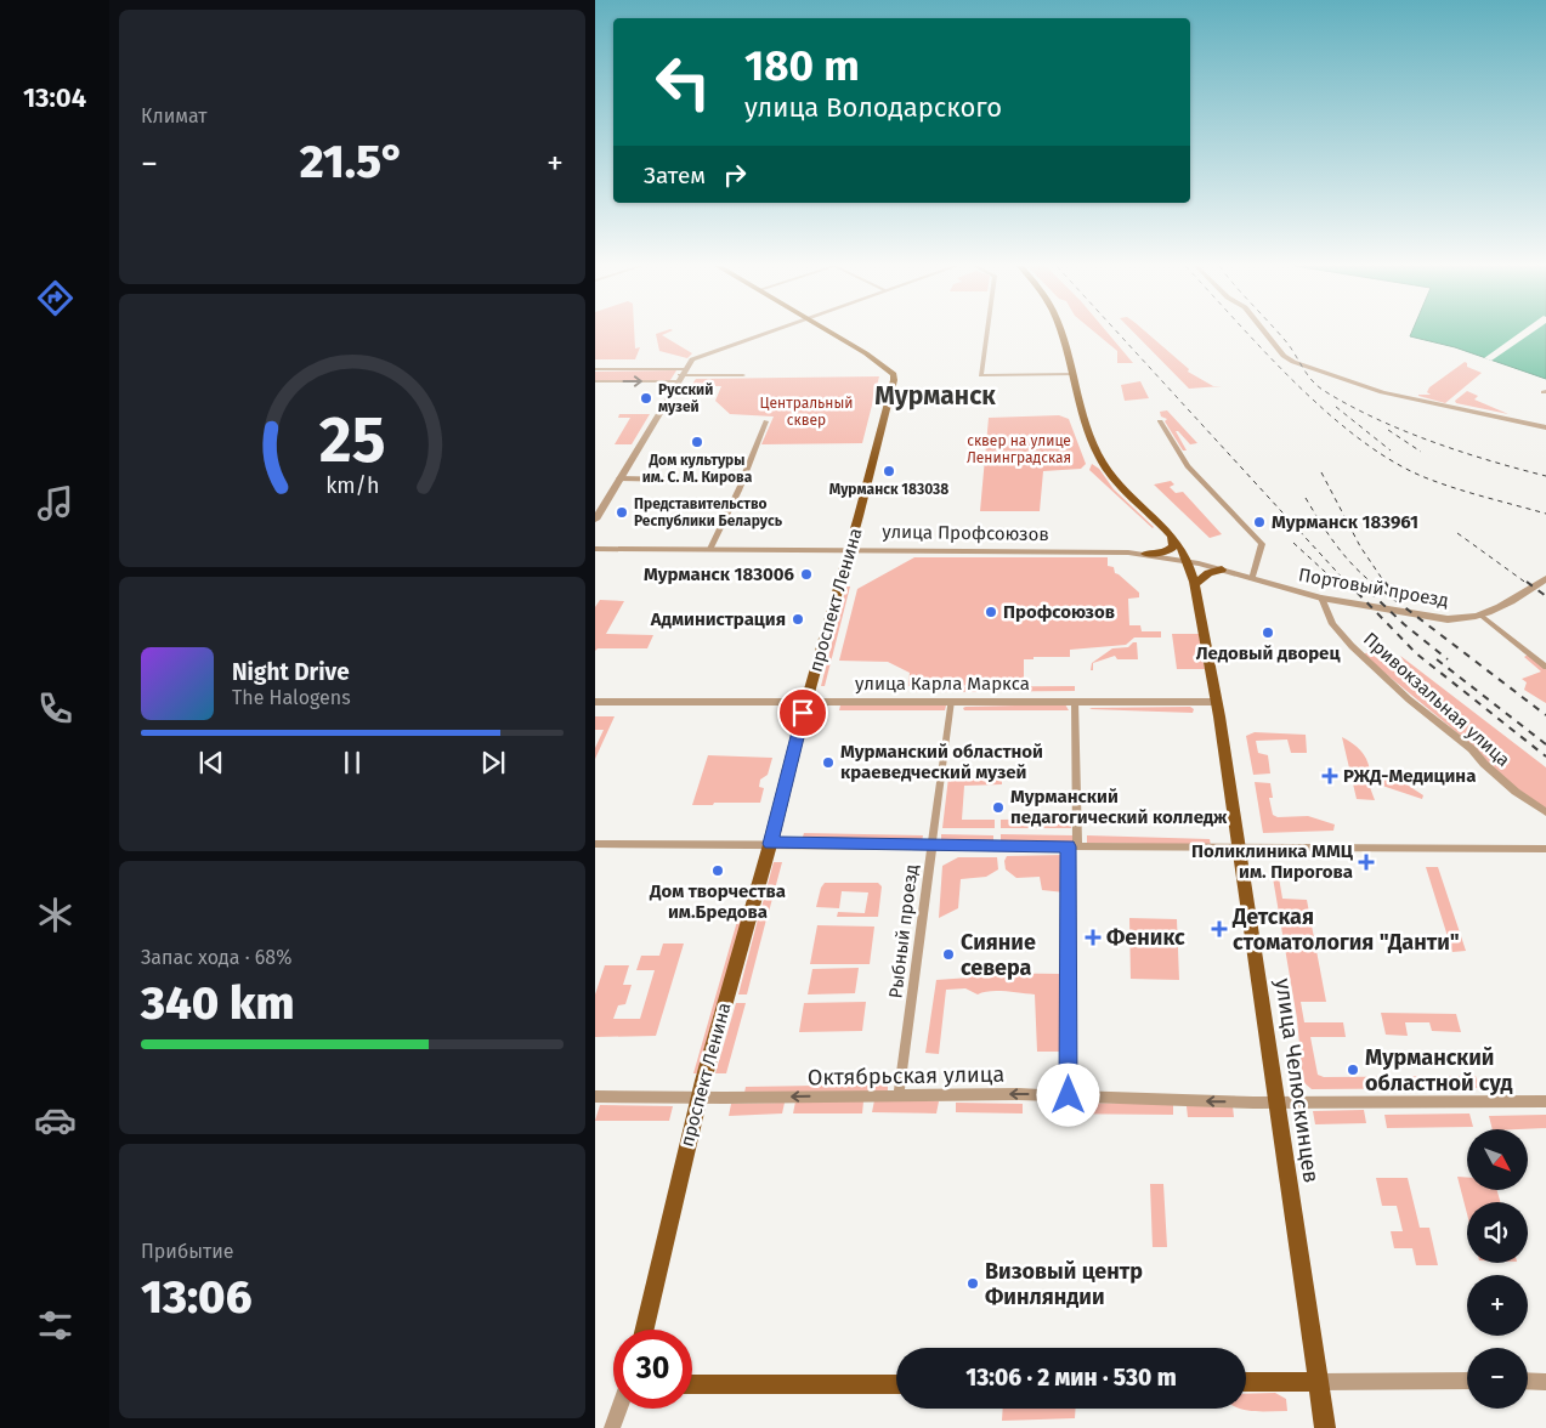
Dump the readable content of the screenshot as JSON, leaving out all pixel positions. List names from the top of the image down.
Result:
{
  "streets": {
    "main road": ["проспект Ленина", "улица Челюскинцев"],
    "street": [
      "улица Профсоюзов",
      "Портовый проезд",
      "улица Карла Маркса",
      "Привокзальная улица",
      "Рыбный проезд",
      "Октябрьская улица"
    ]
  },
  "crossings": [
    ["улица Профсоюзов", "Портовый проезд"],
    ["улица Профсоюзов", "проспект Ленина"],
    ["улица Профсоюзов", "улица Челюскинцев"],
    ["Портовый проезд", "Привокзальная улица"],
    ["Портовый проезд", "улица Челюскинцев"],
    ["проспект Ленина", "улица Карла Маркса"],
    ["проспект Ленина", "Октябрьская улица"],
    ["улица Карла Маркса", "Рыбный проезд"],
    ["улица Карла Маркса", "улица Челюскинцев"],
    ["Рыбный проезд", "Октябрьская улица"],
    ["Октябрьская улица", "улица Челюскинцев"]
  ],
  "one_way": ["Октябрьская улица"],
  "districts": ["Мурманск"],
  "parks": ["Центральный сквер", "сквер на улице Ленинградская"],
  "places": {
    "other": [
      "Русский музей",
      "Дом культуры им. С. М. Кирова",
      "Мурманск 183038",
      "Представительство Республики Беларусь",
      "Мурманск 183961",
      "Мурманск 183006",
      "Профсоюзов",
      "Администрация",
      "Ледовый дворец",
      "Мурманский областной краеведческий музей",
      "Мурманский педагогический колледж",
      "Дом творчества им.Бредова",
      "Сияние севера",
      "Мурманский областной суд",
      "Визовый центр Финляндии"
    ],
    "health": [
      "РЖД-Медицина",
      "Поликлиника ММЦ им. Пирогова",
      "Детская стоматология \"Данти\"",
      "Феникс"
    ]
  },
  "north": "bottom right",
  "page": {
    "tabs": "13:04",
    "tile": [
      "Климат",
      ["Запас хода · 68%", "340 km"],
      ["Прибытие", "13:06"]
    ],
    "turn": ["180 m", "улица Володарского"],
    "heat": ["−", "21.5°", "+"],
    "then": "Затем",
    "song": ["Night Drive", "The Halogens"],
    "map_buttons": ["+", "−"],
    "limit": "30",
    "trip": "13:06 · 2 мин · 530 m",
    "gauge": ["25", "km/h"]
  }
}
